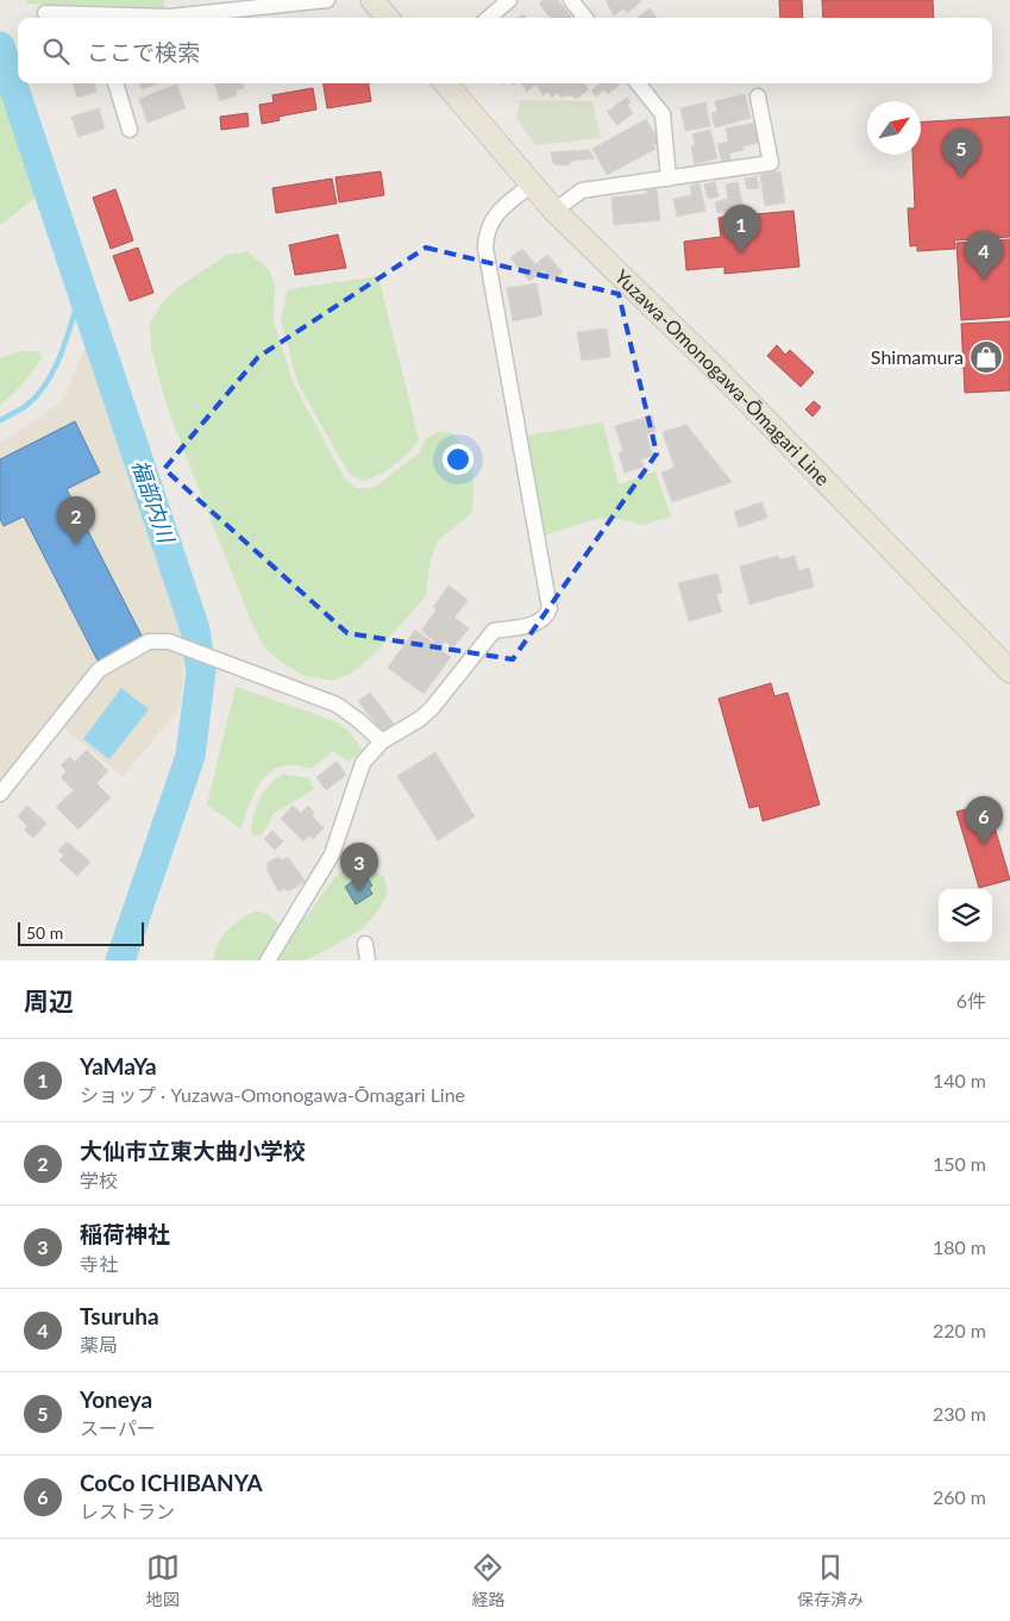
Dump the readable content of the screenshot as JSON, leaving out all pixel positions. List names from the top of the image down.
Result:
{
  "streets": {
    "main road": ["Yuzawa-Omonogawa-Ōmagari Line"]
  },
  "water": ["福部内川"],
  "places": {
    "shop": ["Shimamura"]
  },
  "scale_bar": "50 m",
  "north": "top right",
  "page": {
    "search": "ここで検索",
    "pins": [
      "5",
      "1",
      "4",
      "2",
      "6",
      "3"
    ],
    "scale": "50 m",
    "heading": ["周辺", "6件"],
    "list": [
      {
        "mark": "1",
        "name": "YaMaYa",
        "note": "ショップ · Yuzawa-Omonogawa-Ōmagari Line",
        "value": "140 m"
      },
      {
        "mark": "2",
        "name": "大仙市立東大曲小学校",
        "note": "学校",
        "value": "150 m"
      },
      {
        "mark": "3",
        "name": "稲荷神社",
        "note": "寺社",
        "value": "180 m"
      },
      {
        "mark": "4",
        "name": "Tsuruha",
        "note": "薬局",
        "value": "220 m"
      },
      {
        "mark": "5",
        "name": "Yoneya",
        "note": "スーパー",
        "value": "230 m"
      },
      {
        "mark": "6",
        "name": "CoCo ICHIBANYA",
        "note": "レストラン",
        "value": "260 m"
      }
    ],
    "nav": ["地図", "経路", "保存済み"]
  }
}
